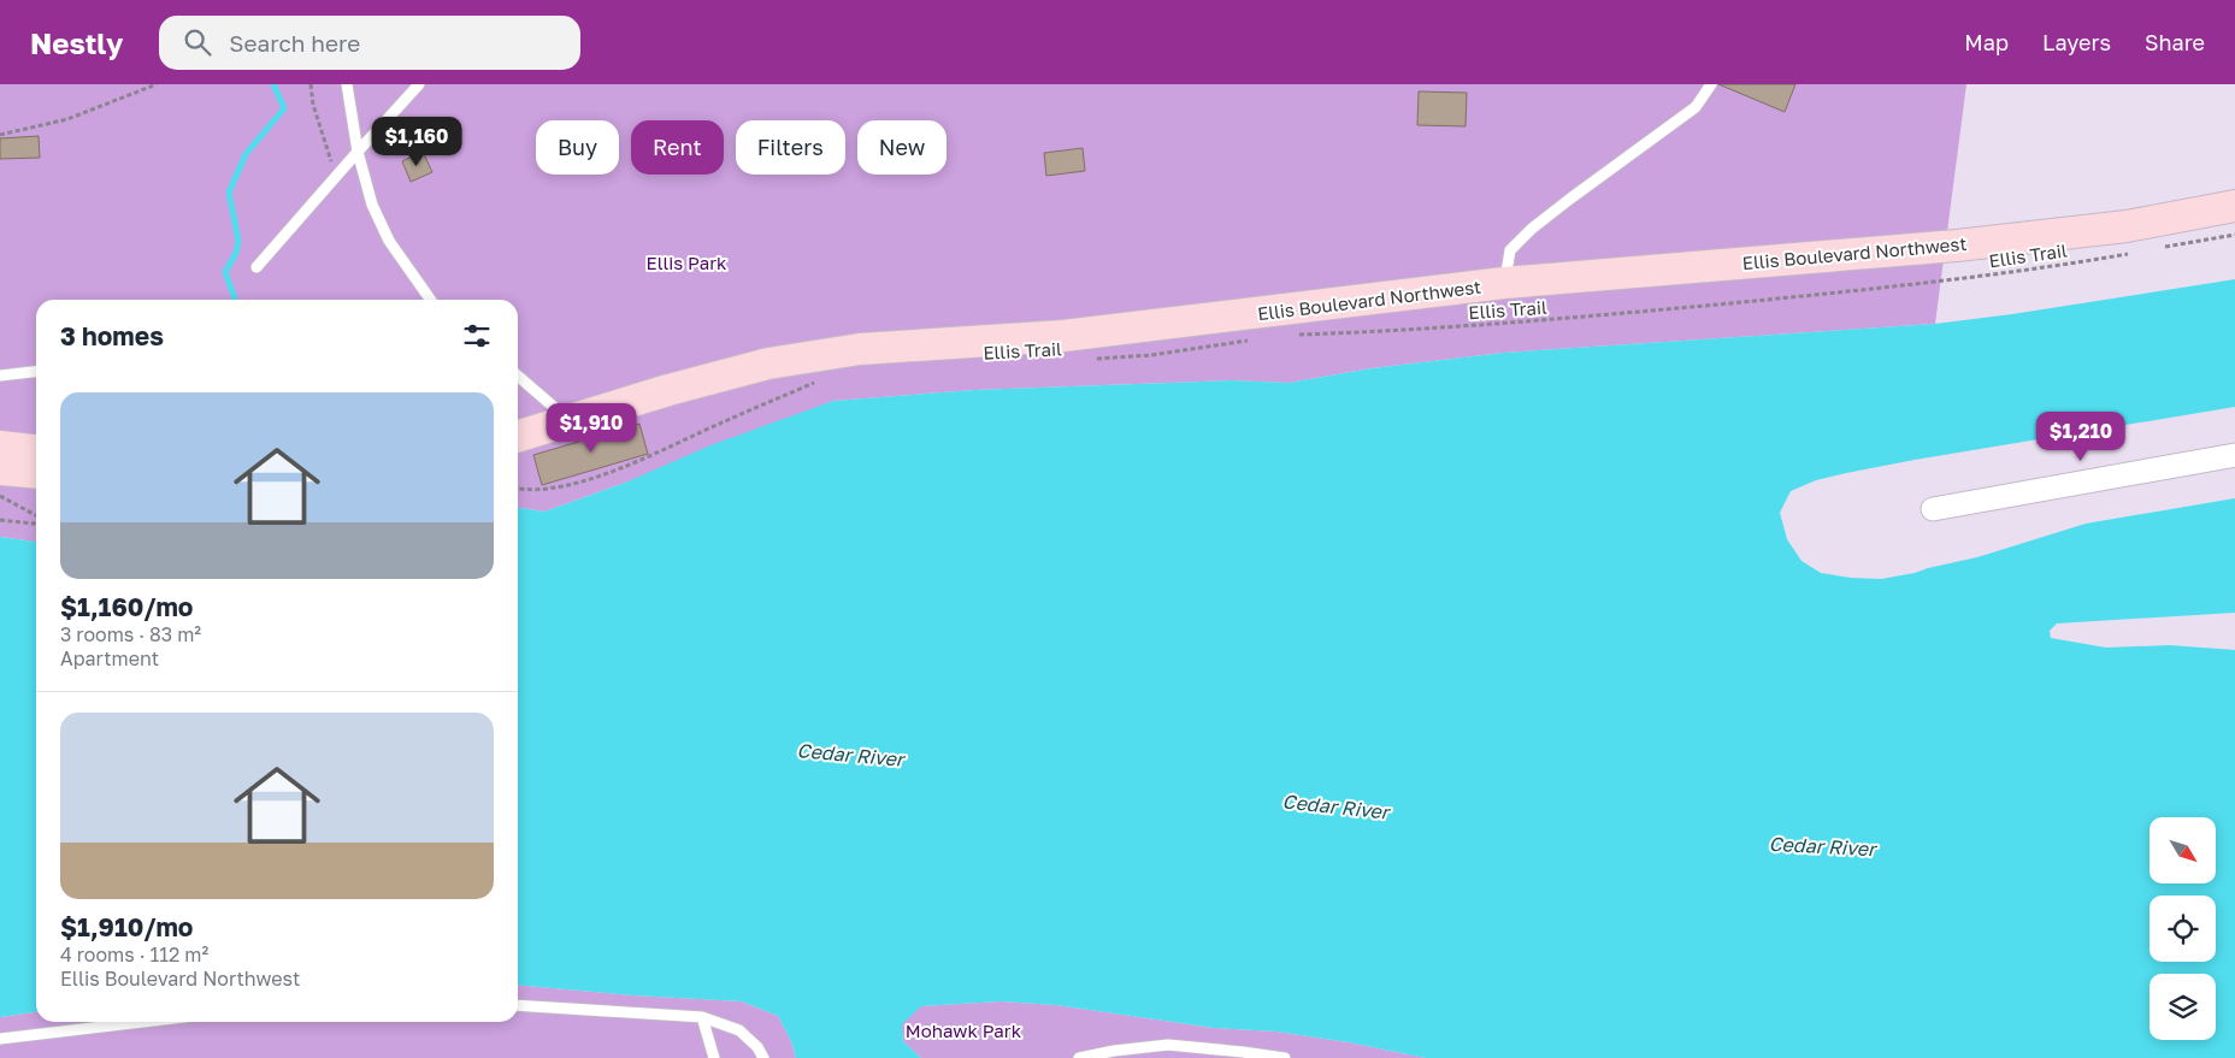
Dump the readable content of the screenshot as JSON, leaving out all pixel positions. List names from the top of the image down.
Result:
{
  "streets": {
    "street": ["Ellis Boulevard Northwest"],
    "path": ["Ellis Trail"]
  },
  "water": ["Cedar River"],
  "parks": ["Ellis Park", "Mohawk Park"],
  "north": "bottom right",
  "page": {
    "header": "Nestly",
    "search": "Search here",
    "nav": ["Map", "Layers", "Share"],
    "price": ["$1,160", "$1,910", "$1,210"],
    "chip": [
      "Buy",
      "Rent",
      "Filters",
      "New"
    ],
    "heading": "3 homes",
    "list": [
      {
        "name": "$1,160/mo",
        "note": "3 rooms · 83 m² · Apartment"
      },
      {
        "name": "$1,910/mo",
        "note": "4 rooms · 112 m² · Ellis Boulevard Northwest"
      }
    ]
  }
}
